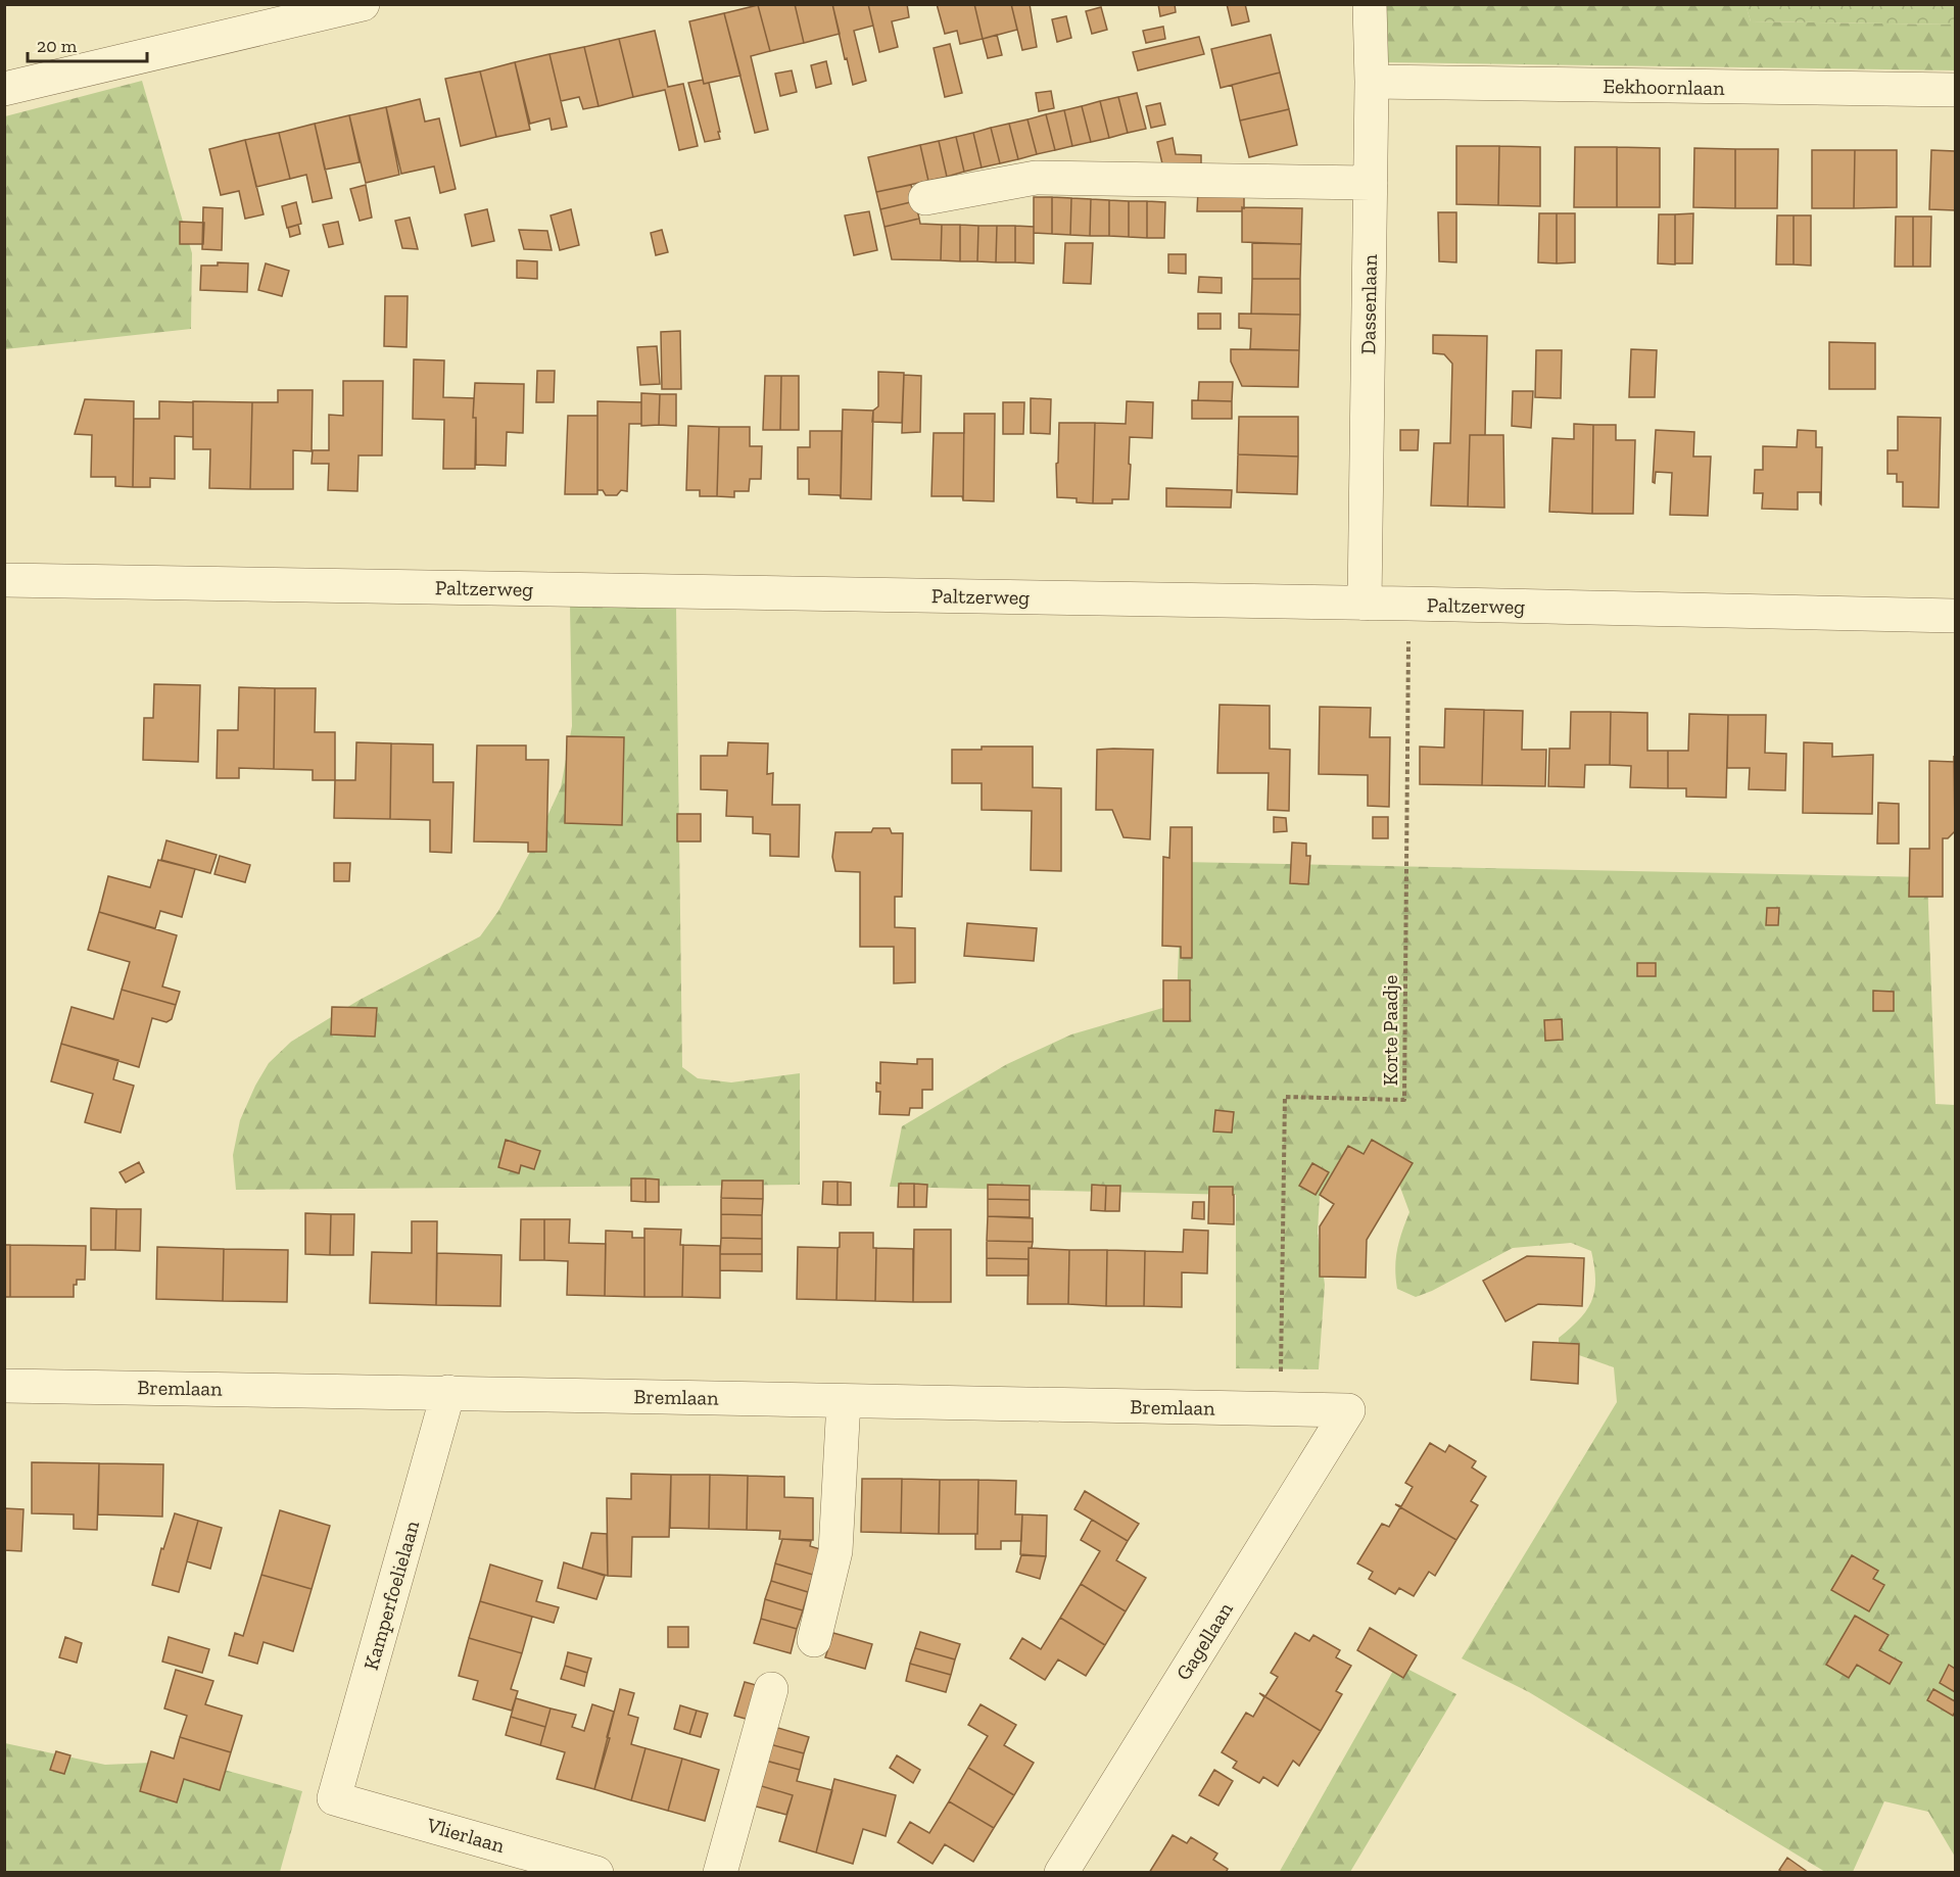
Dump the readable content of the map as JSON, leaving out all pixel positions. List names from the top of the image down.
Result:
{
  "streets": {
    "street": [
      "Eekhoornlaan",
      "Dassenlaan",
      "Paltzerweg",
      "Bremlaan",
      "Kamperfoelielaan",
      "Gagellaan",
      "Vlierlaan"
    ],
    "path": ["Korte Paadje"]
  },
  "crossings": [
    ["Eekhoornlaan", "Dassenlaan"],
    ["Dassenlaan", "Paltzerweg"],
    ["Paltzerweg", "Korte Paadje"],
    ["Korte Paadje", "Bremlaan"],
    ["Bremlaan", "Kamperfoelielaan"],
    ["Bremlaan", "Gagellaan"],
    ["Kamperfoelielaan", "Vlierlaan"]
  ],
  "scale_bar": "20 m"
}
